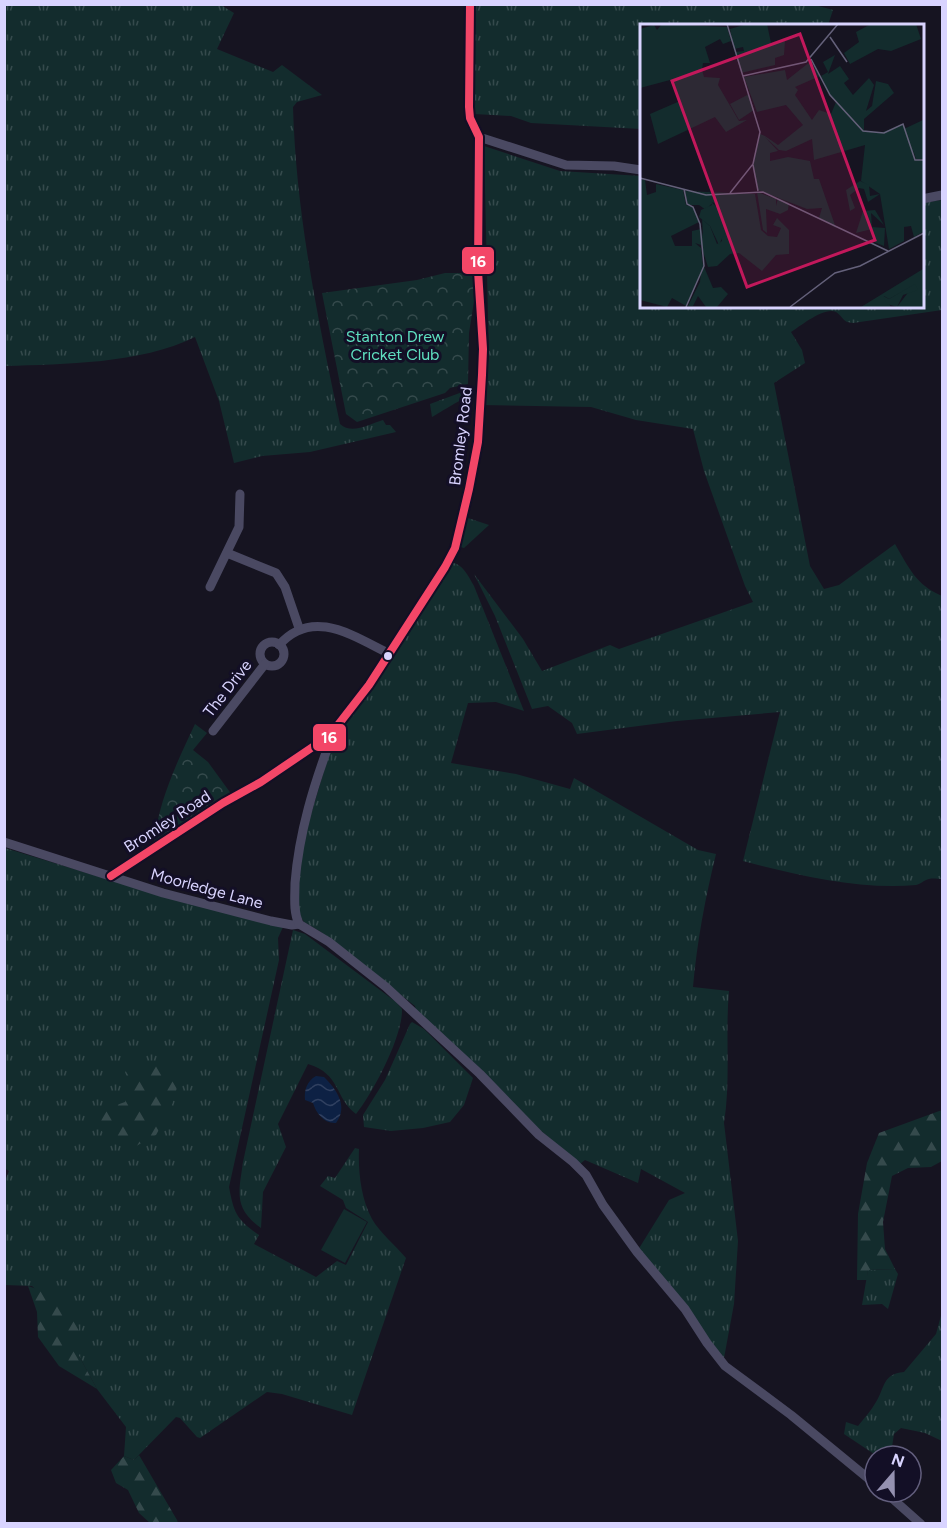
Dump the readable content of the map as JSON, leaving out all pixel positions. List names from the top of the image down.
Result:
{
  "streets": {
    "street": ["Bromley Road", "The Drive", "Moorledge Lane"]
  },
  "crossings": [
    ["Bromley Road", "Moorledge Lane"]
  ],
  "parks": ["Stanton Drew Cricket Club"],
  "lines": ["transit line 16"],
  "north": "top"
}
